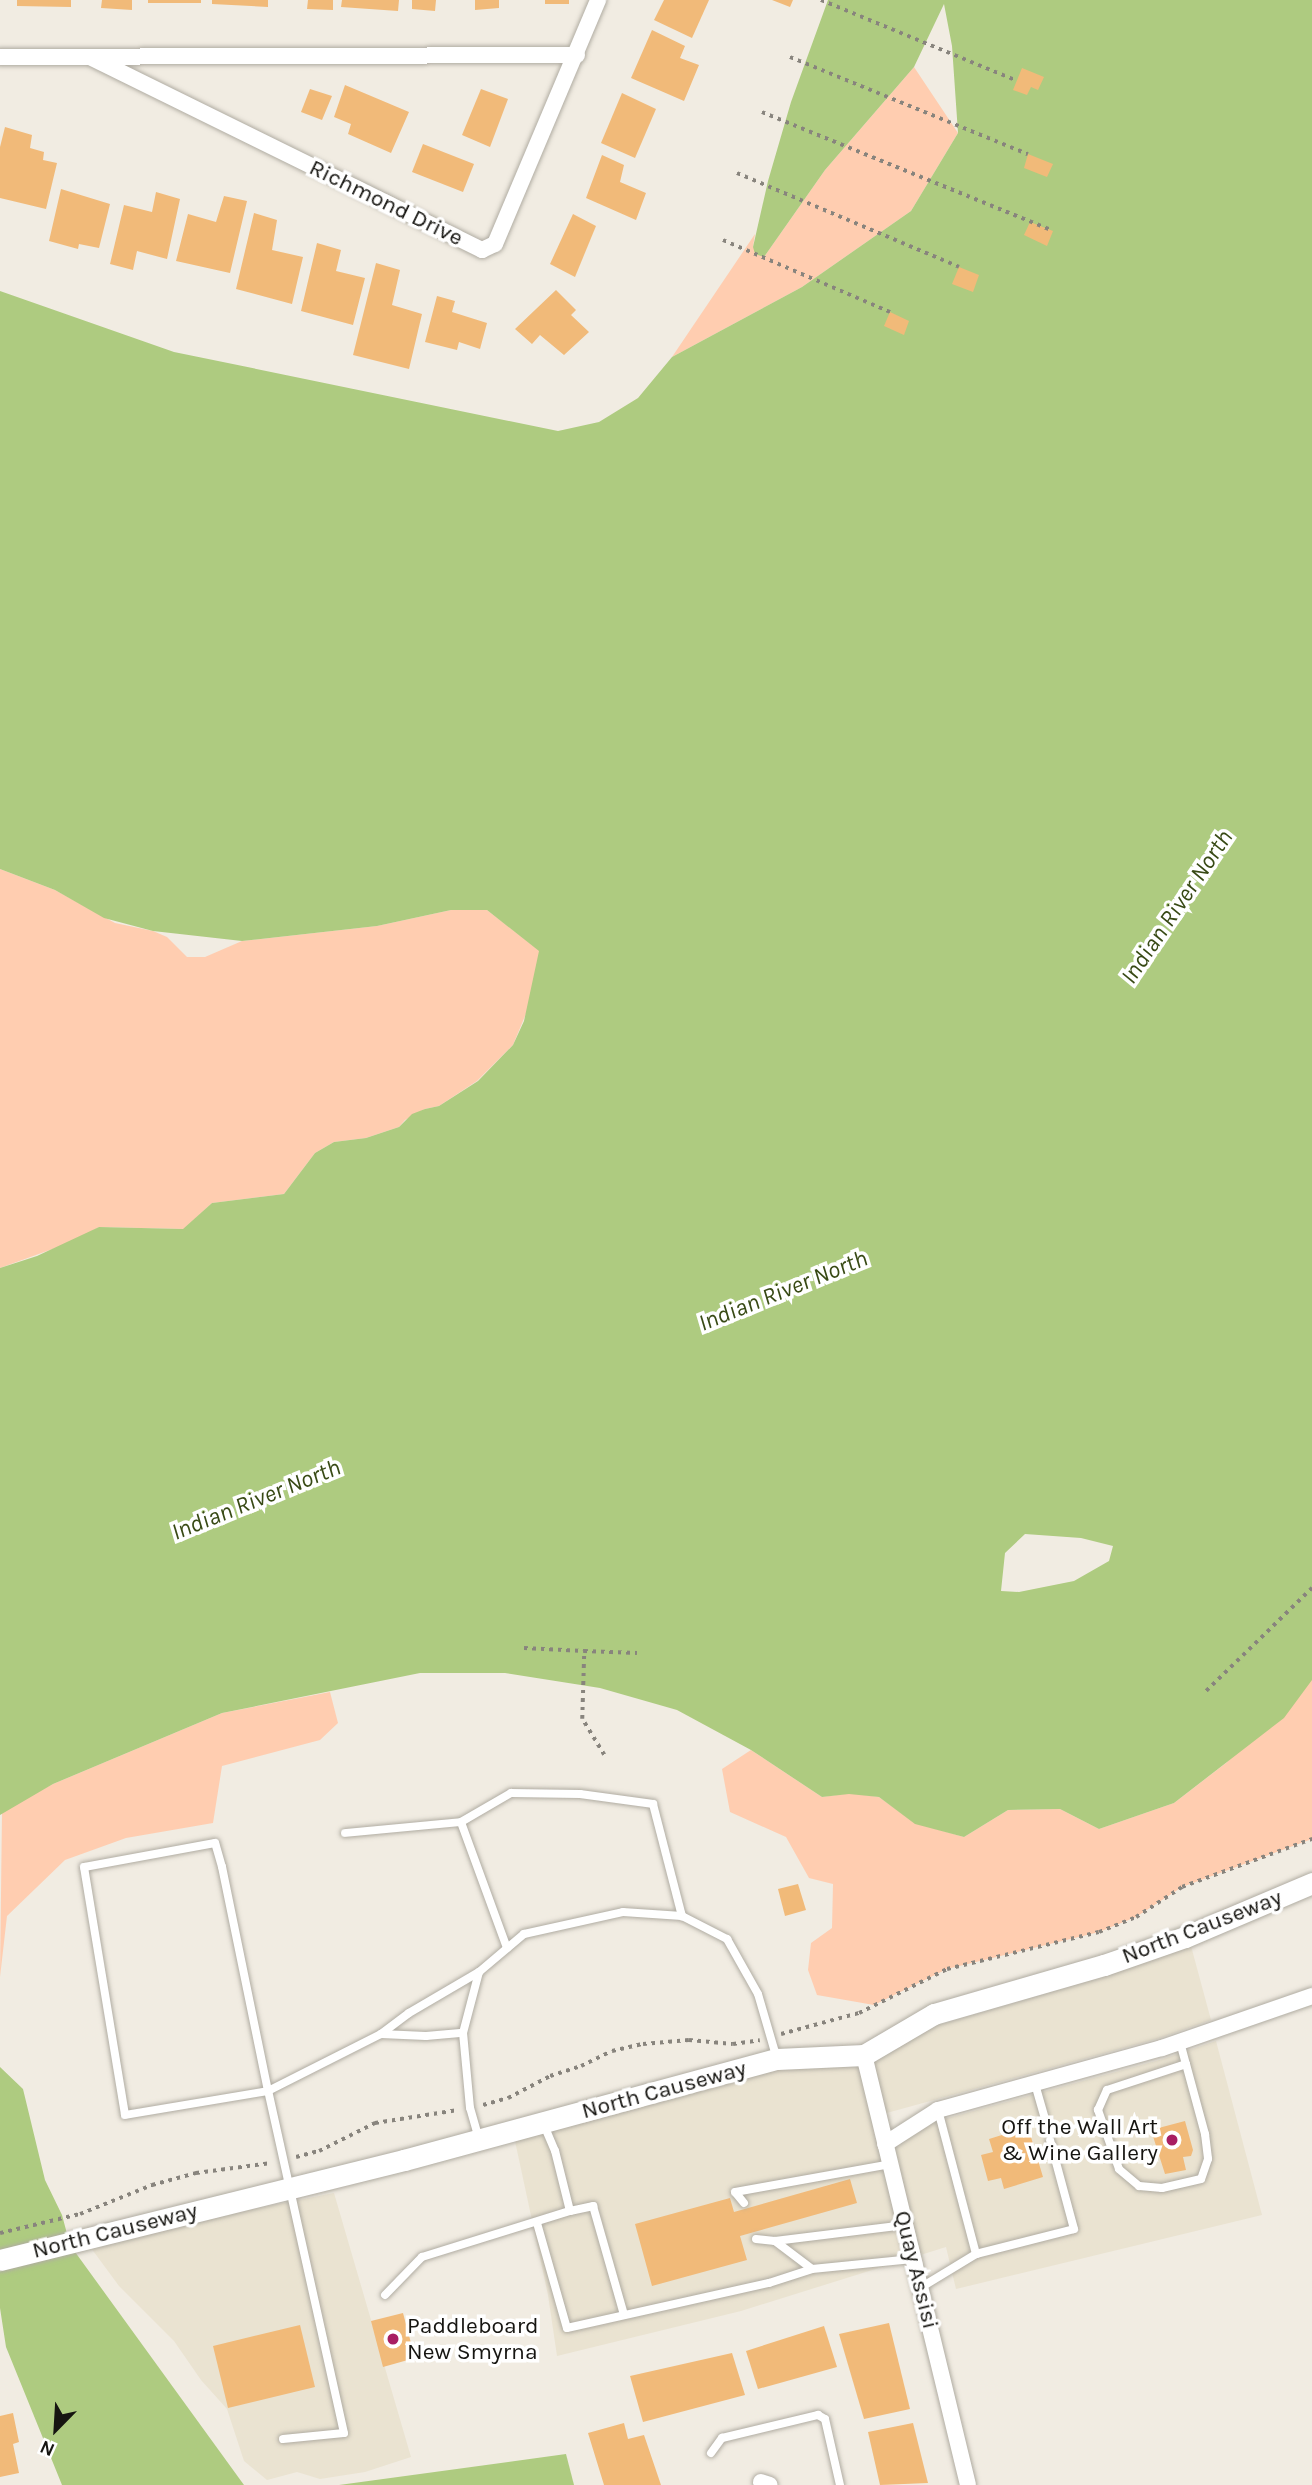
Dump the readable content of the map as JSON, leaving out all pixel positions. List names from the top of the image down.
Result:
{
  "streets": {
    "main road": ["North Causeway"],
    "street": ["Richmond Drive", "Quay Assisi"]
  },
  "crossings": [
    ["North Causeway", "Quay Assisi"]
  ],
  "water": ["Indian River North"],
  "places": ["Off the Wall Art & Wine Gallery", "Paddleboard New Smyrna"],
  "north": "bottom left"
}
